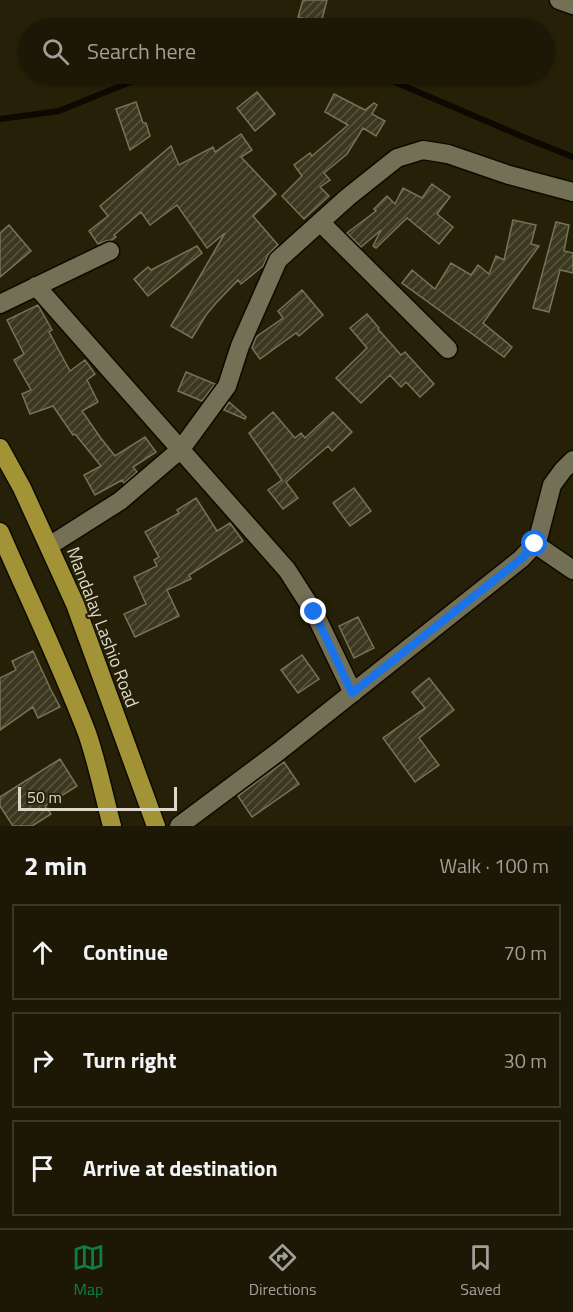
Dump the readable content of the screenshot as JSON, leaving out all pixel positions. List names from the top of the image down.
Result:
{
  "streets": {
    "highway": ["Mandalay Lashio Road"]
  },
  "scale_bar": "50 m",
  "page": {
    "search": "Search here",
    "scale": "50 m",
    "heading": ["2 min", "Walk · 100 m"],
    "list": [
      ["Continue", "70 m"],
      ["Turn right", "30 m"],
      "Arrive at destination"
    ],
    "nav": ["Map", "Directions", "Saved"]
  }
}
